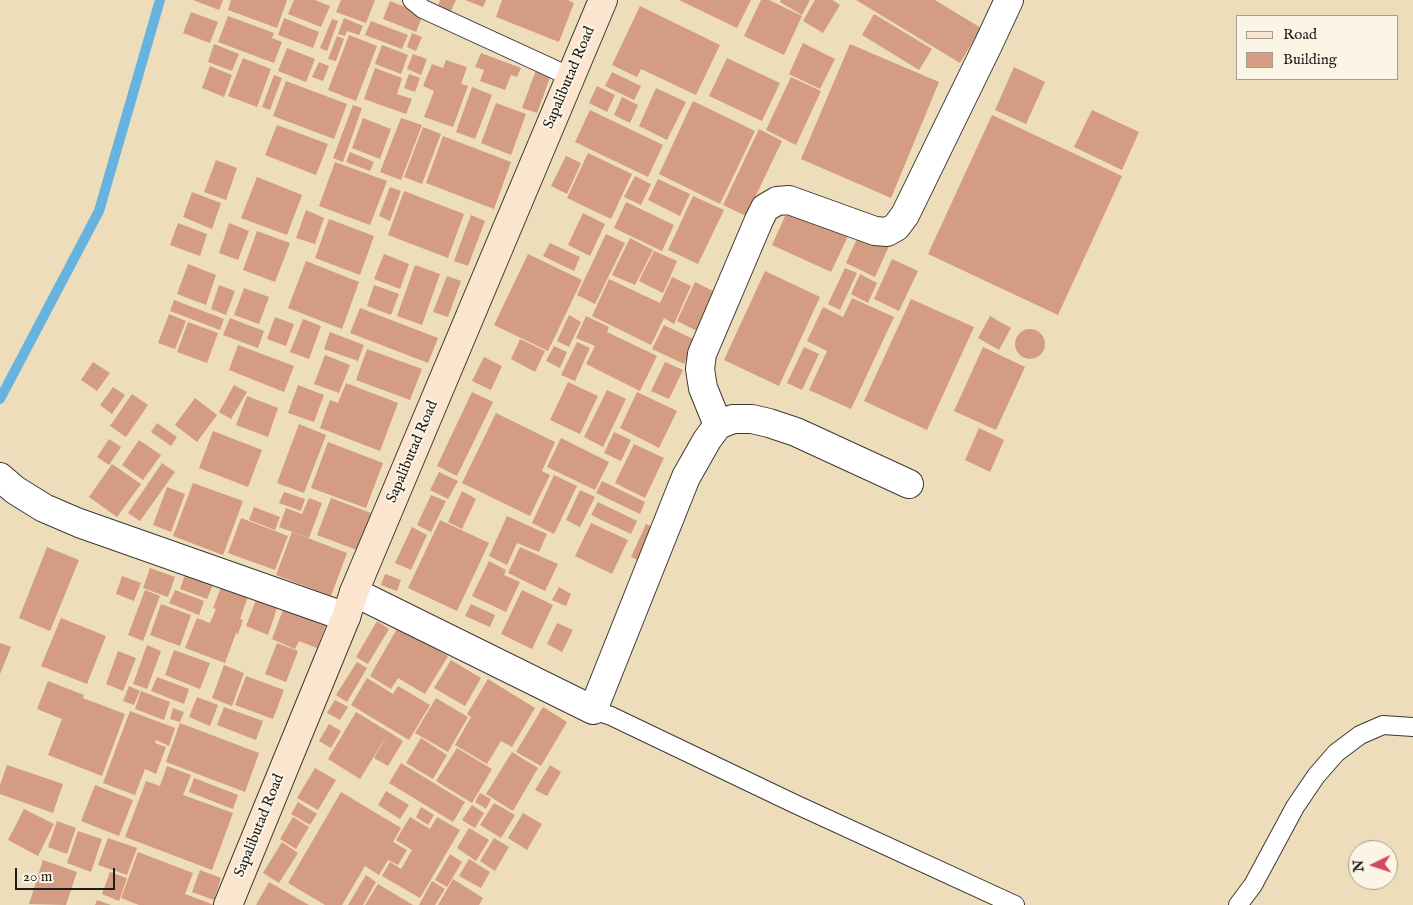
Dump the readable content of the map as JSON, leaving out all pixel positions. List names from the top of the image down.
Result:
{
  "streets": {
    "street": ["Sapalibutad Road"]
  },
  "legend": ["Road", "Building"],
  "scale_bar": "20 m",
  "north": "left"
}
